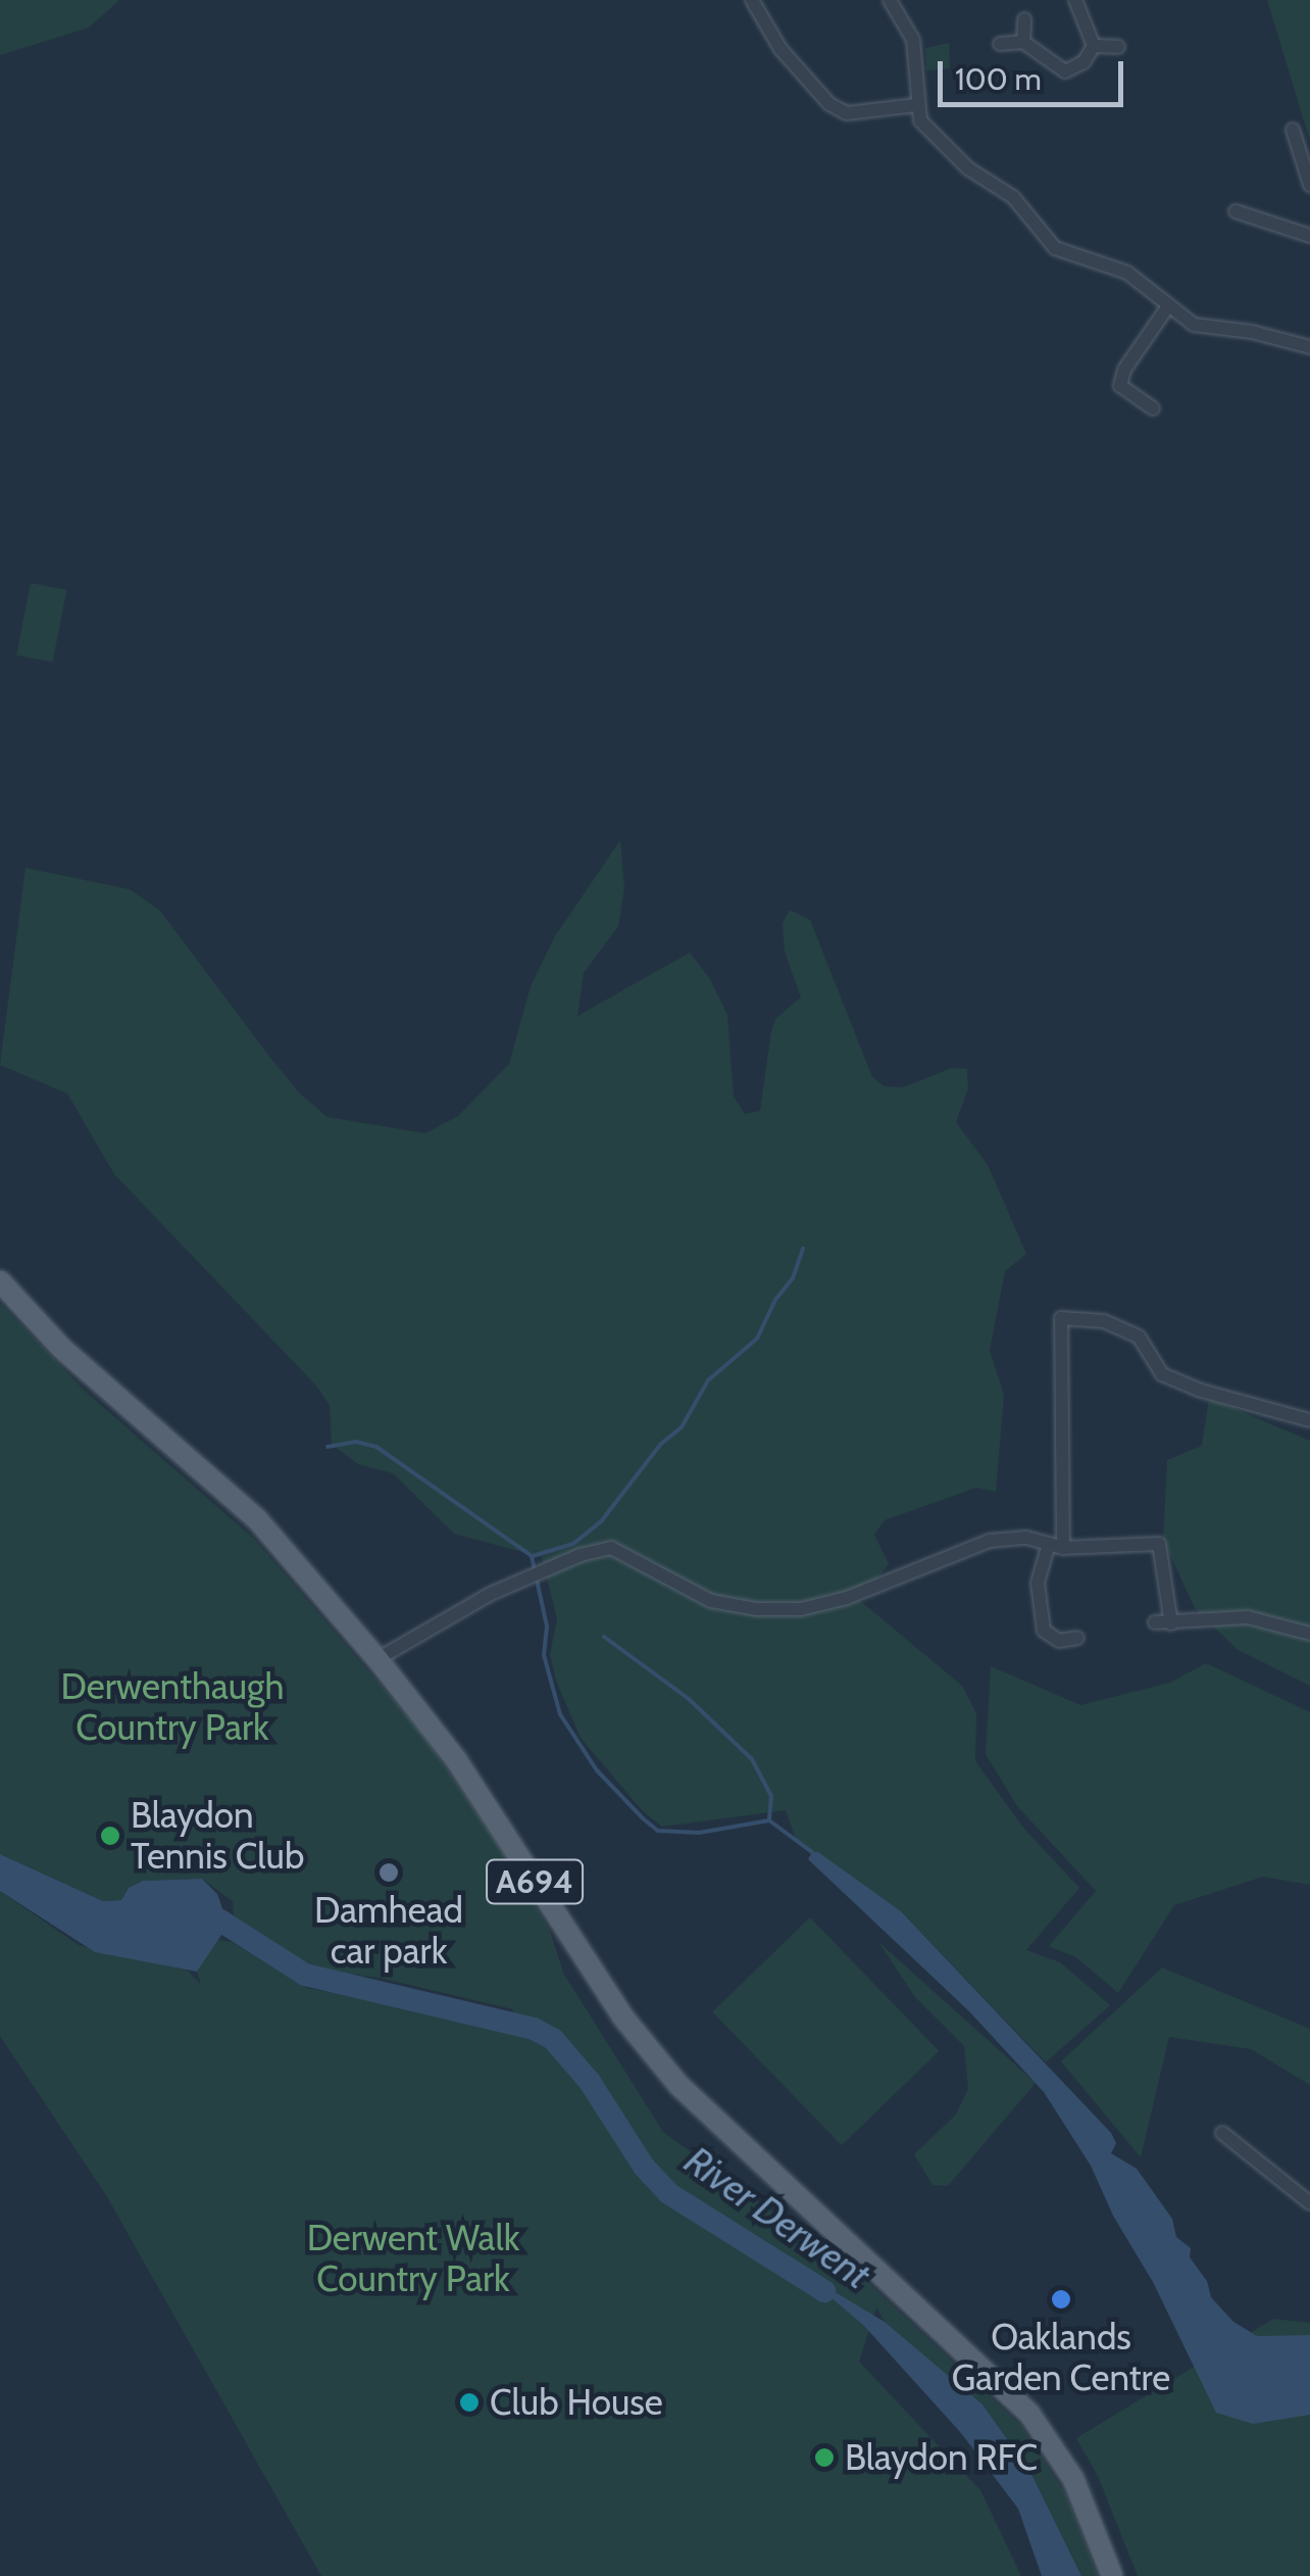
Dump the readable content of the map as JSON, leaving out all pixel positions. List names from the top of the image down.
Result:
{
  "streets": {
    "main road": ["A694"]
  },
  "water": ["River Derwent"],
  "parks": ["Derwenthaugh Country Park", "Derwent Walk Country Park"],
  "places": [
    "Blaydon Tennis Club",
    "Damhead car park",
    "Oaklands Garden Centre",
    "Club House",
    "Blaydon RFC"
  ],
  "scale_bar": "100 m"
}
